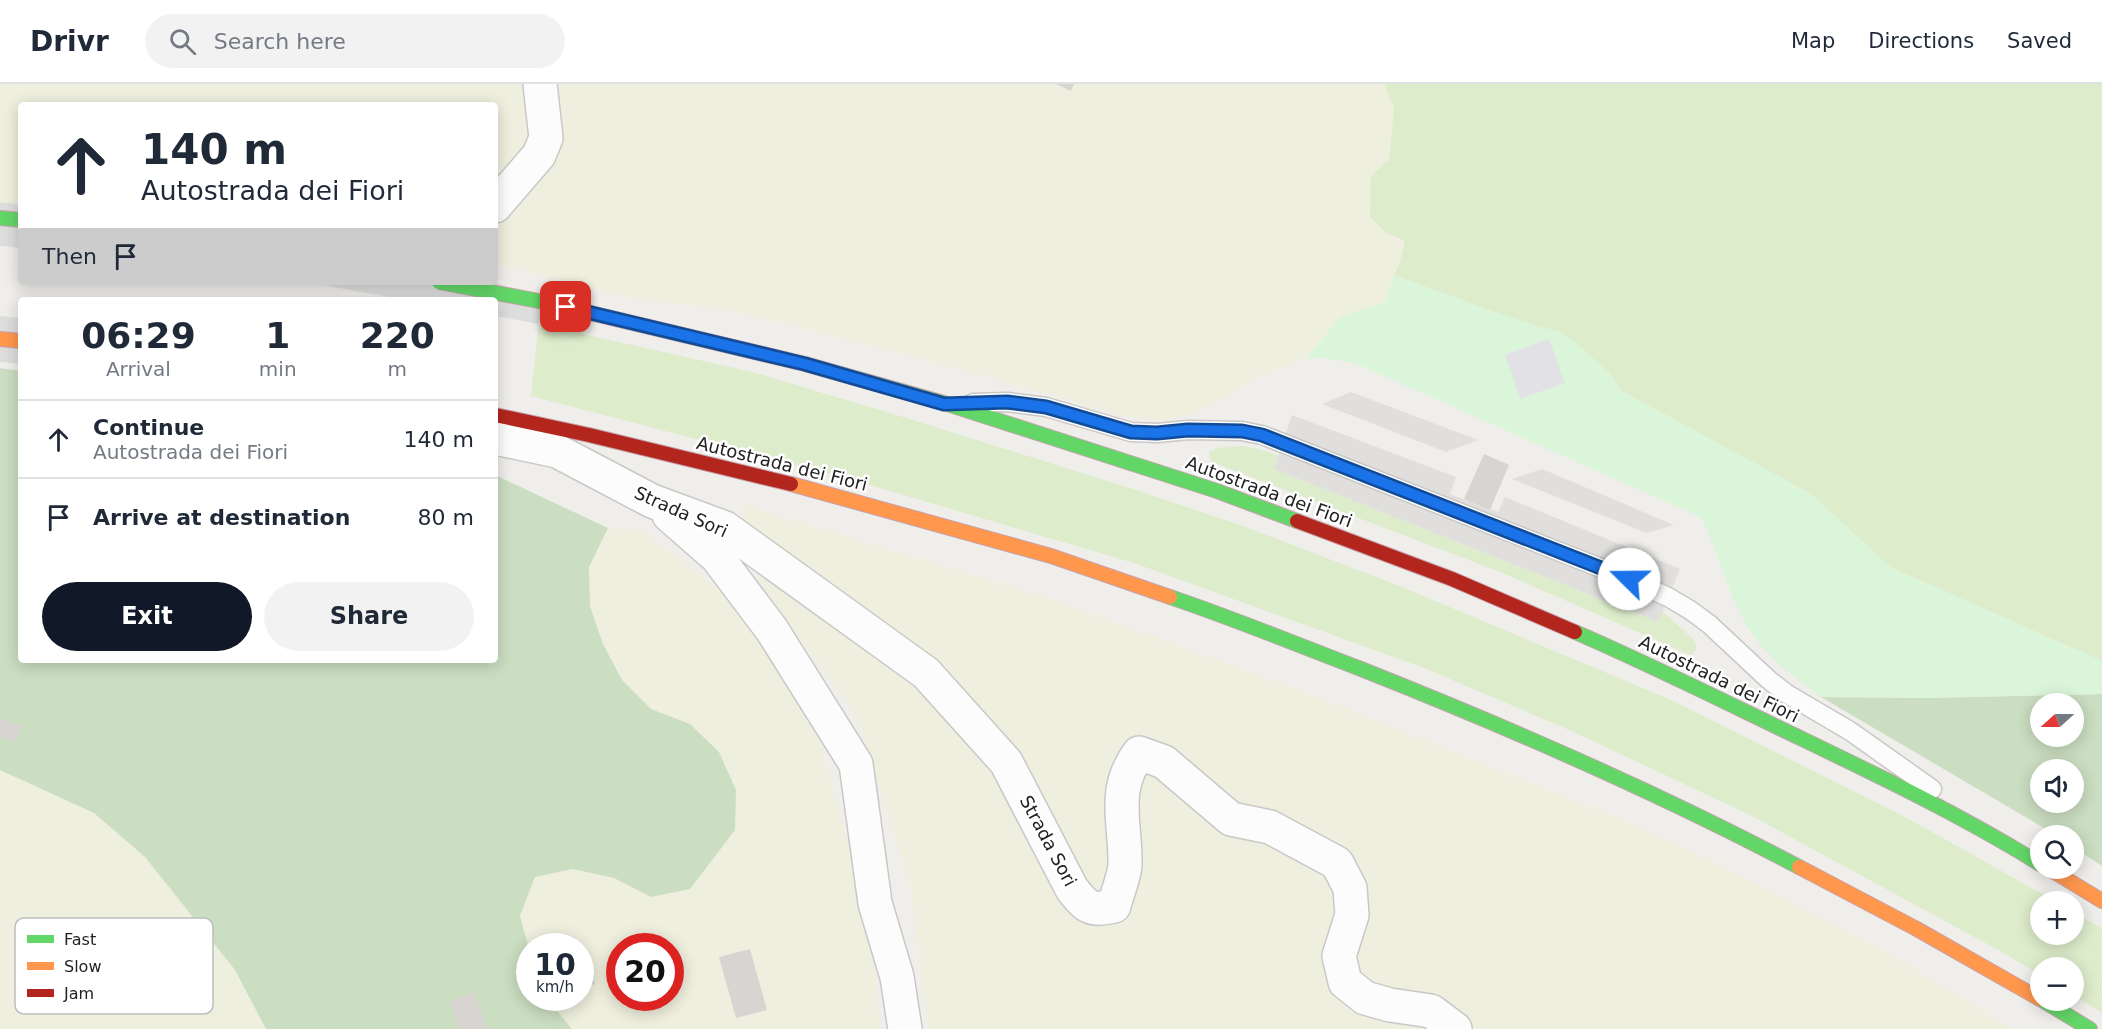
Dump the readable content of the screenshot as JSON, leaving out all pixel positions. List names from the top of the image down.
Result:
{
  "streets": {
    "highway": ["Autostrada dei Fiori"],
    "street": ["Strada Sori"]
  },
  "legend": ["Fast", "Slow", "Jam"],
  "north": "left",
  "page": {
    "header": "Drivr",
    "search": "Search here",
    "nav": ["Map", "Directions", "Saved"],
    "turn": ["140 m", "Autostrada dei Fiori"],
    "then": "Then",
    "eta": [
      "06:29",
      "Arrival",
      "1",
      "min",
      "220",
      "m"
    ],
    "list": [
      {
        "name": "Continue",
        "note": "Autostrada dei Fiori",
        "value": "140 m"
      },
      {
        "name": "Arrive at destination",
        "value": "80 m"
      }
    ],
    "buttons": ["Exit", "Share"],
    "map_buttons": ["+", "−"],
    "speed": "10 km/h",
    "limit": "20"
  }
}
